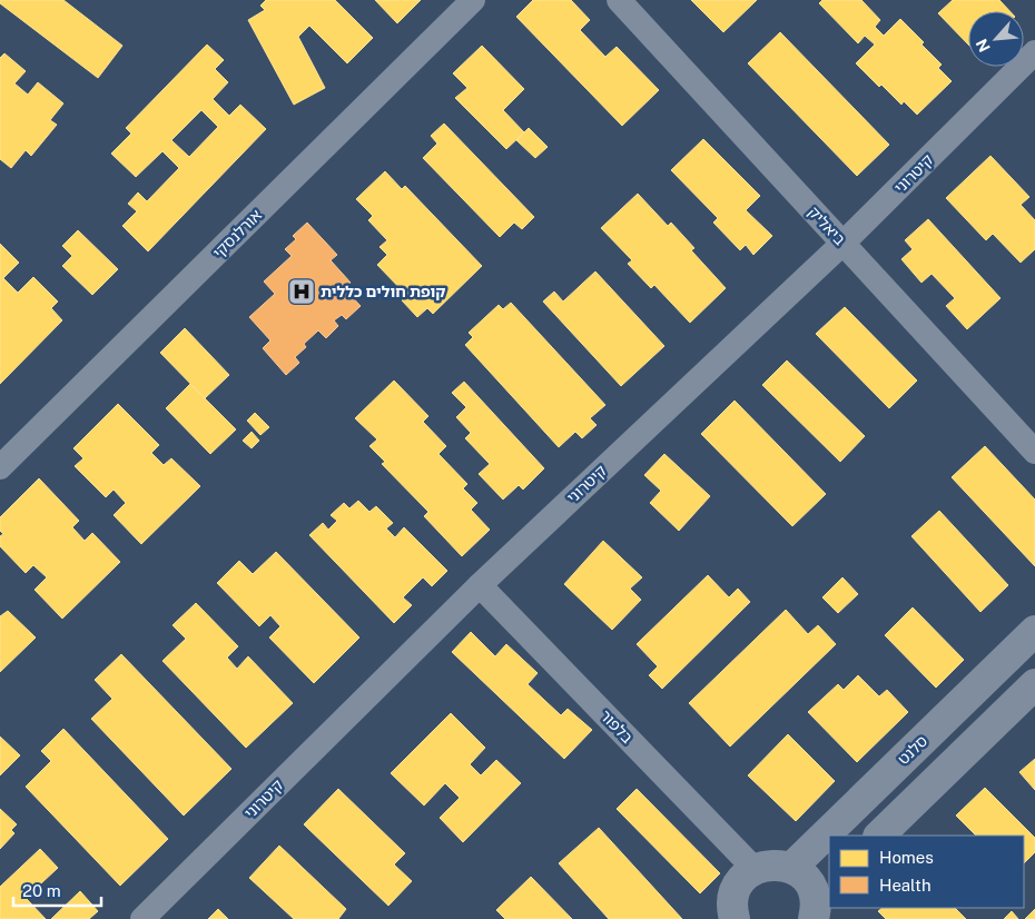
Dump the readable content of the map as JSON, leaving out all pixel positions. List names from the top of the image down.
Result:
{
  "streets": {
    "street": [
      "קיטרוני",
      "ביאליק",
      "אורלנסקי",
      "בלפור",
      "סלנט"
    ]
  },
  "crossings": [
    ["קיטרוני", "ביאליק"],
    ["קיטרוני", "בלפור"]
  ],
  "places": {
    "hospital": ["קופת חולים כללית"]
  },
  "legend": ["Homes", "Health"],
  "scale_bar": "20 m",
  "north": "bottom left"
}
